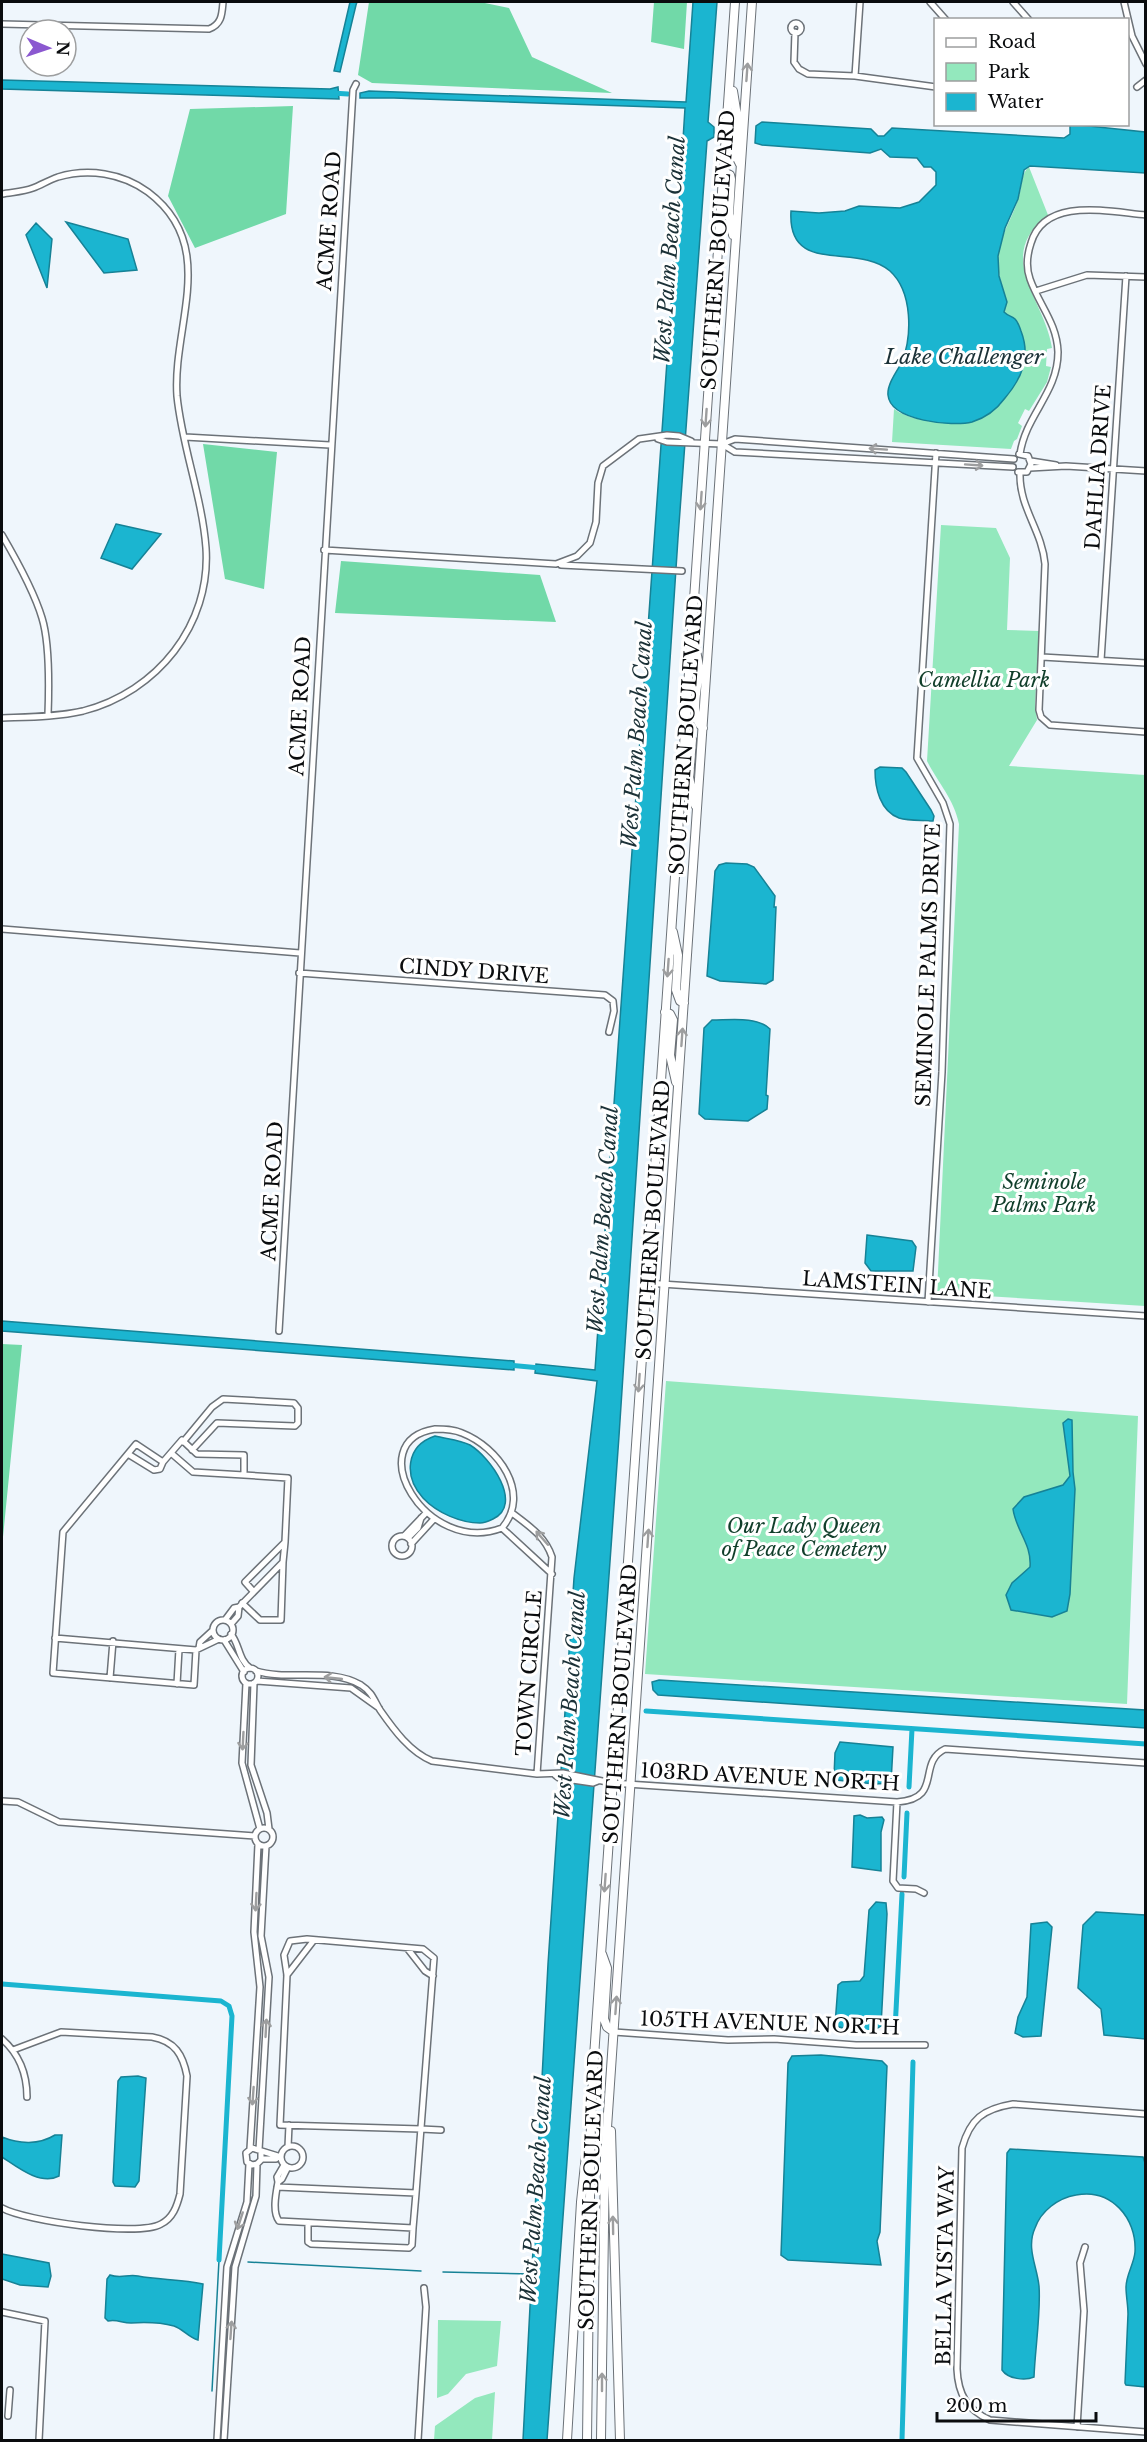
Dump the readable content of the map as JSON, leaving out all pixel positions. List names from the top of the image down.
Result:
{
  "streets": {
    "highway": ["SOUTHERN BOULEVARD"],
    "street": [
      "ACME ROAD",
      "DAHLIA DRIVE",
      "SEMINOLE PALMS DRIVE",
      "CINDY DRIVE",
      "LAMSTEIN LANE",
      "TOWN CIRCLE",
      "103RD AVENUE NORTH",
      "105TH AVENUE NORTH",
      "BELLA VISTA WAY"
    ]
  },
  "crossings": [
    ["ACME ROAD", "CINDY DRIVE"],
    ["SOUTHERN BOULEVARD", "LAMSTEIN LANE"],
    ["SOUTHERN BOULEVARD", "103RD AVENUE NORTH"],
    ["SOUTHERN BOULEVARD", "105TH AVENUE NORTH"],
    ["SEMINOLE PALMS DRIVE", "LAMSTEIN LANE"],
    ["TOWN CIRCLE", "103RD AVENUE NORTH"]
  ],
  "water": ["West Palm Beach Canal", "Lake Challenger"],
  "parks": ["Camellia Park", "Seminole Palms Park", "Our Lady Queen of Peace Cemetery"],
  "legend": ["Road", "Park", "Water"],
  "scale_bar": "200 m",
  "north": "right"
}
